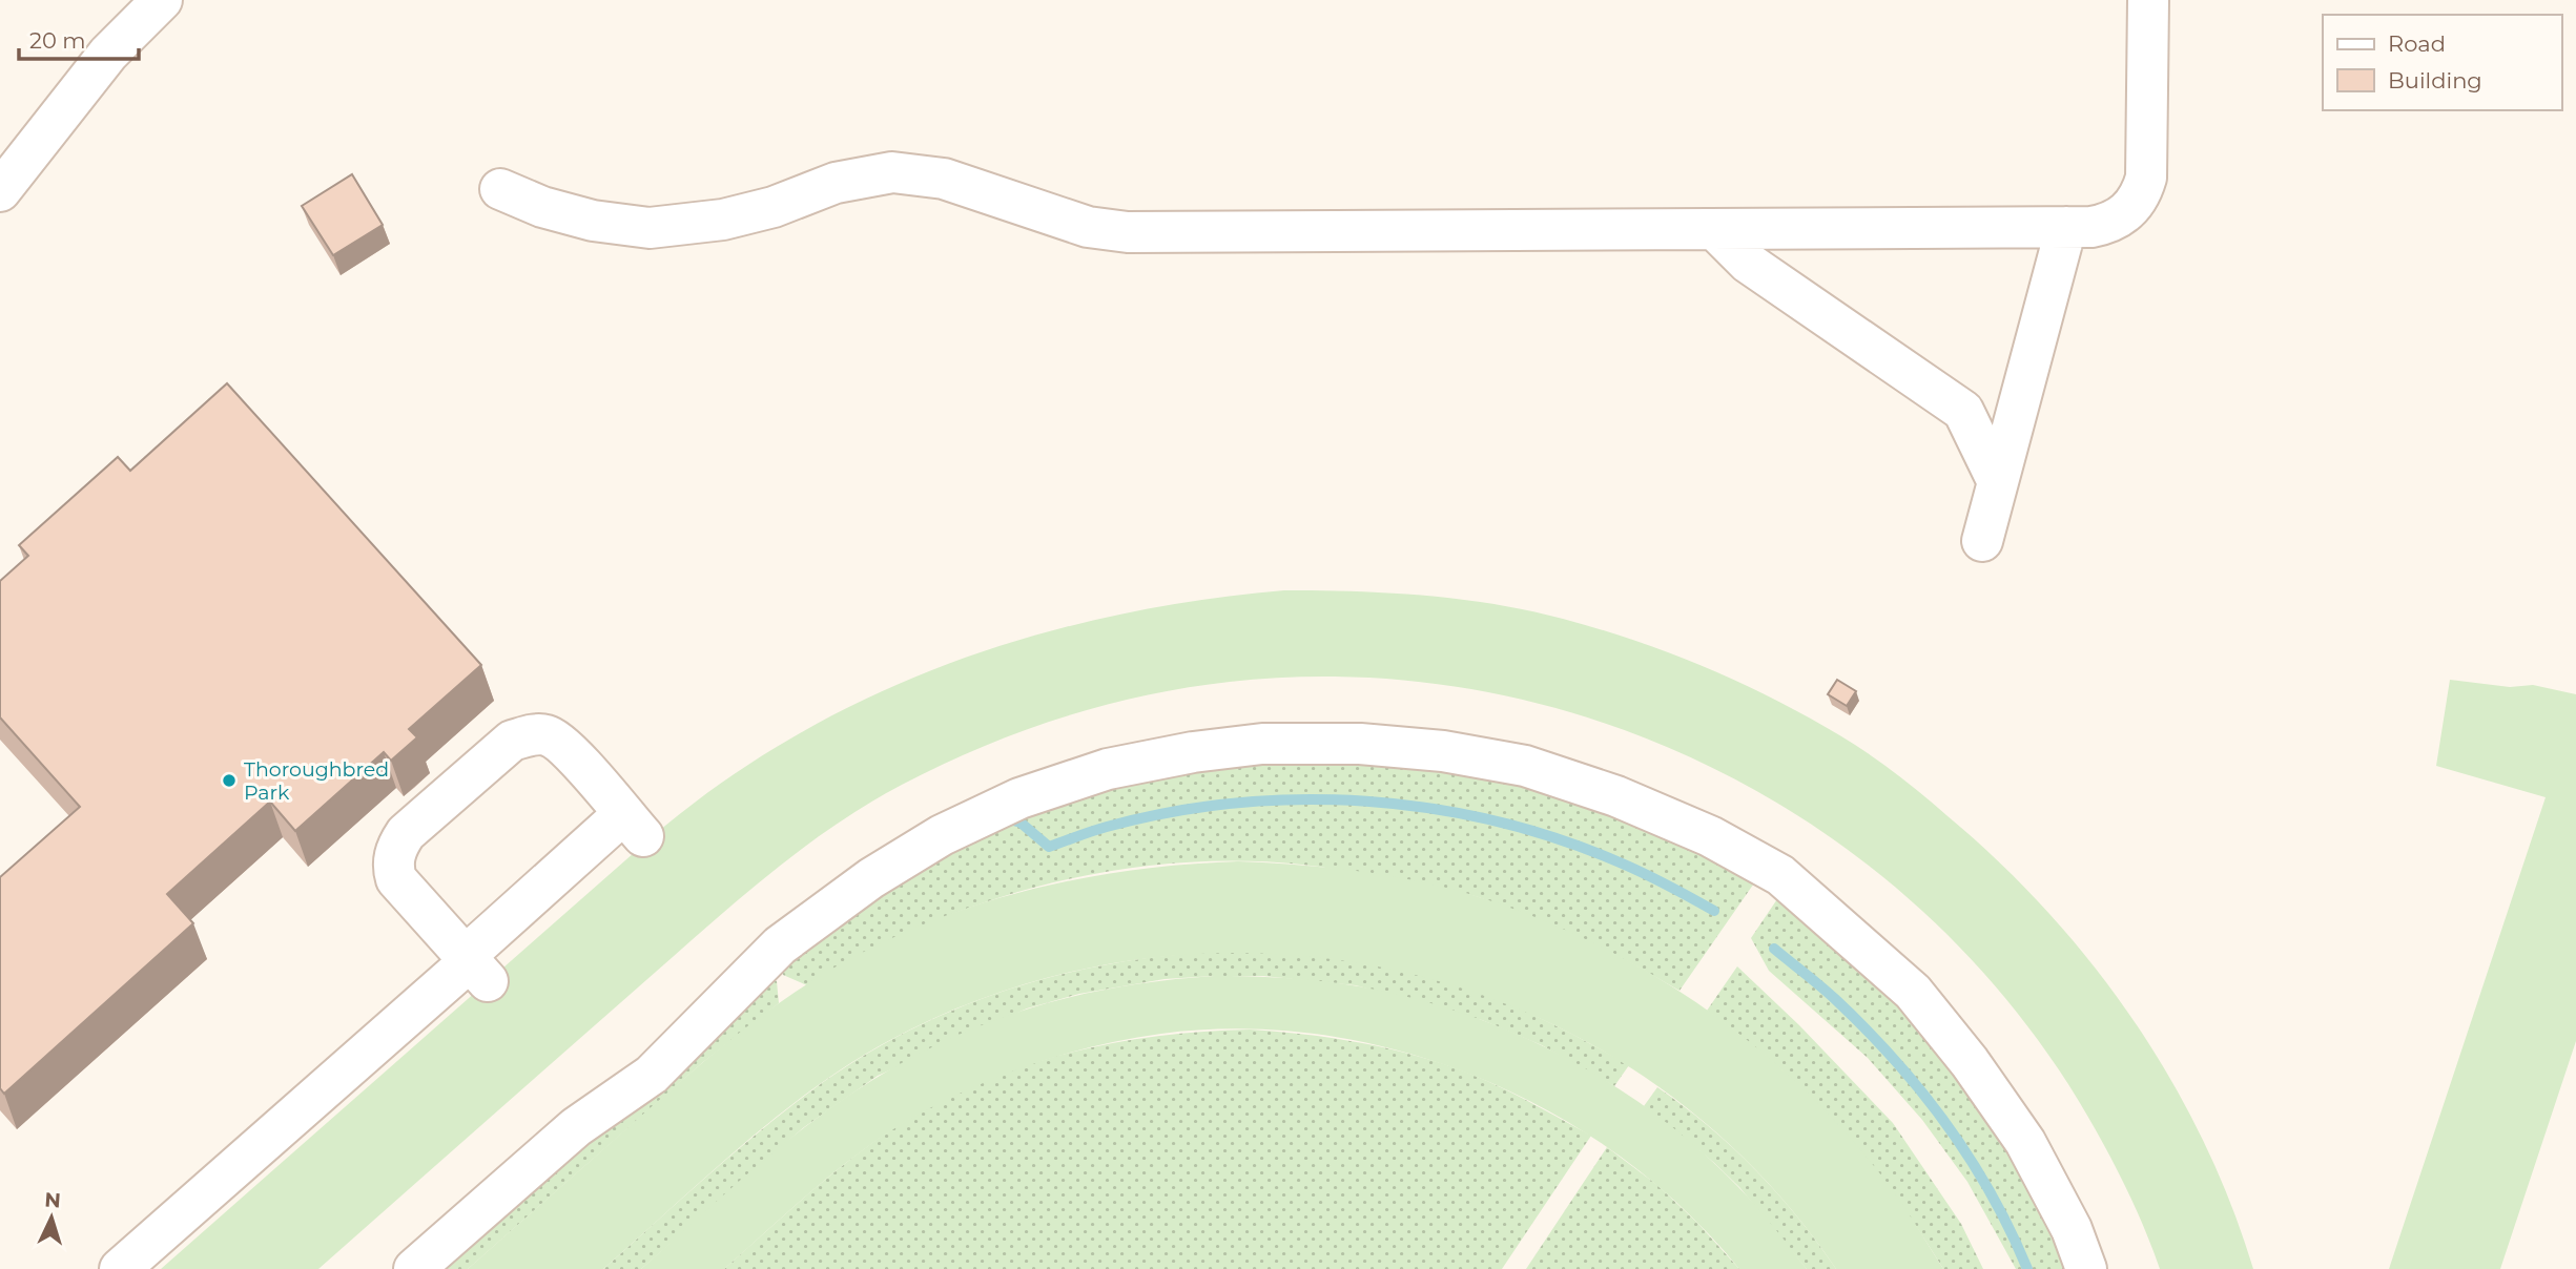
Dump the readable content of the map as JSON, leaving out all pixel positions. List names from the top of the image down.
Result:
{
  "places": ["Thoroughbred Park"],
  "legend": ["Road", "Building"],
  "scale_bar": "20 m",
  "north": "top"
}
